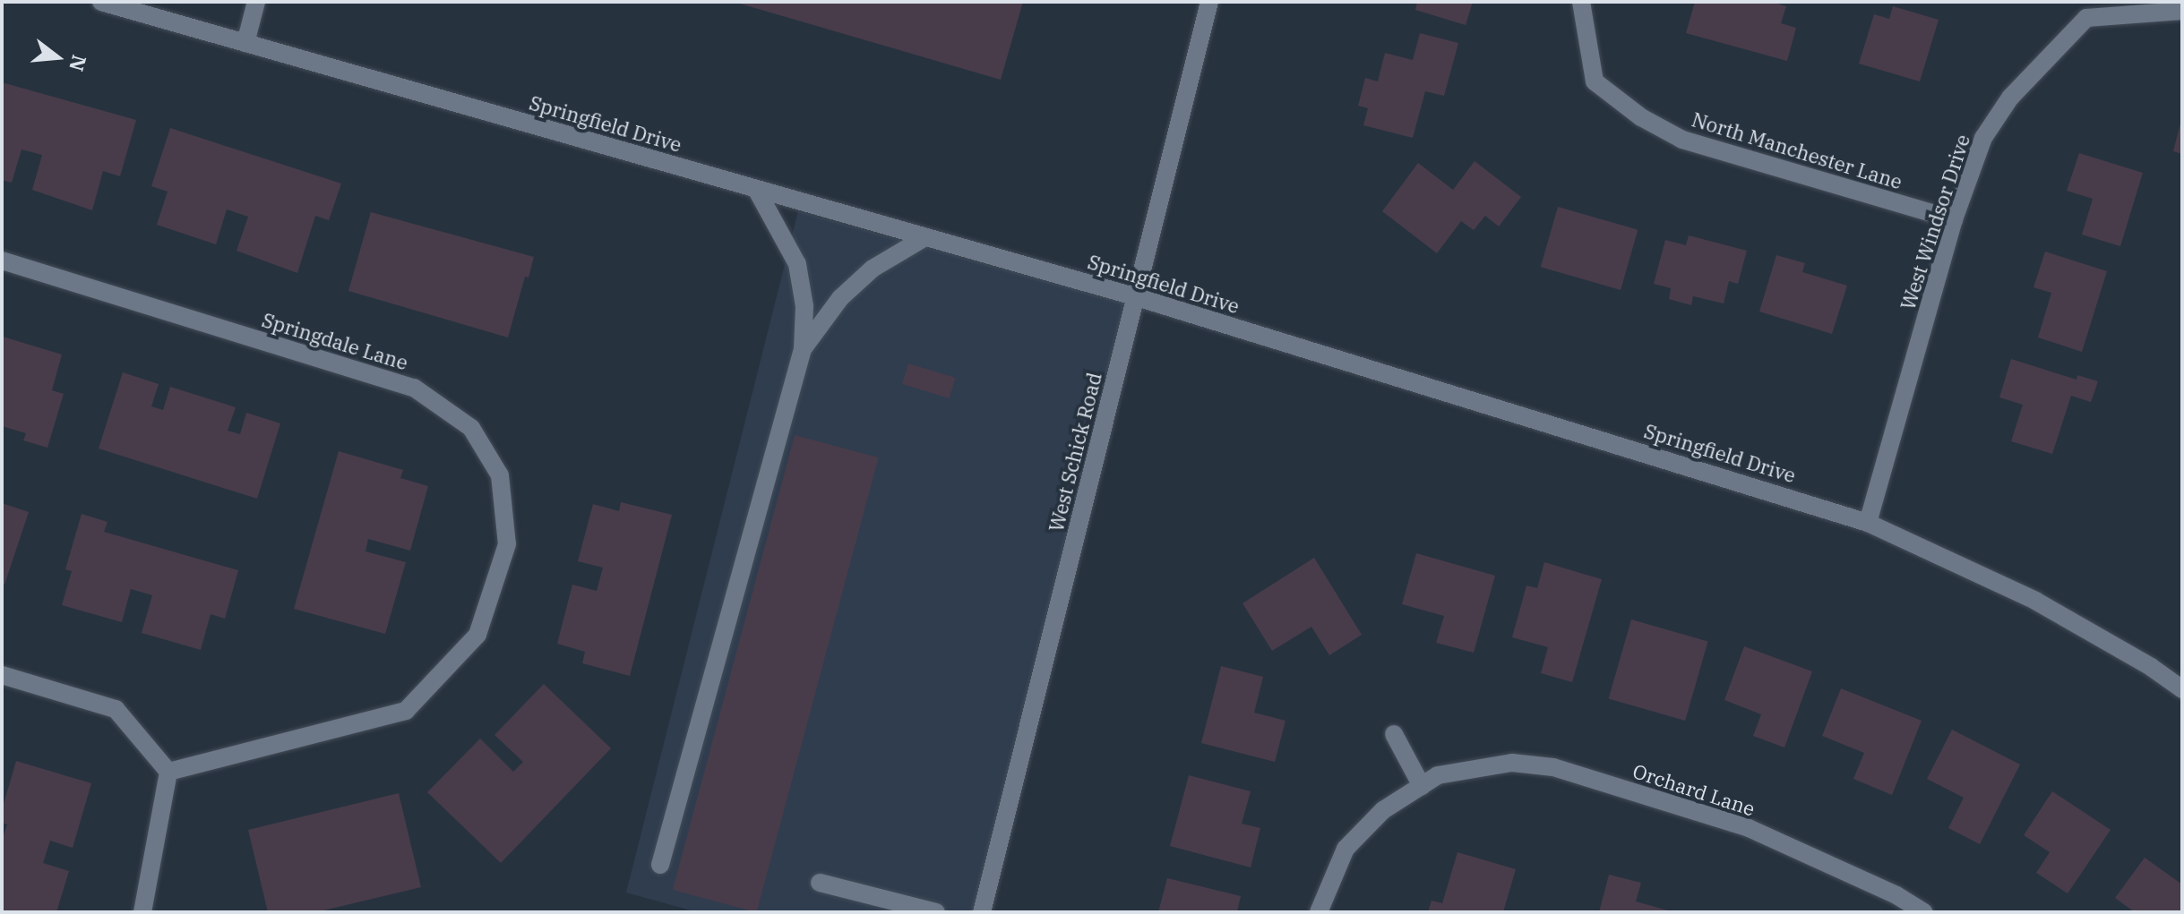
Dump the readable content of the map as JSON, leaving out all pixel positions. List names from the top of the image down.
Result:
{
  "streets": {
    "street": [
      "Springfield Drive",
      "North Manchester Lane",
      "West Windsor Drive",
      "Springdale Lane",
      "West Schick Road",
      "Orchard Lane"
    ]
  },
  "crossings": [
    ["Springfield Drive", "West Windsor Drive"],
    ["Springfield Drive", "West Schick Road"],
    ["North Manchester Lane", "West Windsor Drive"]
  ],
  "north": "right"
}
